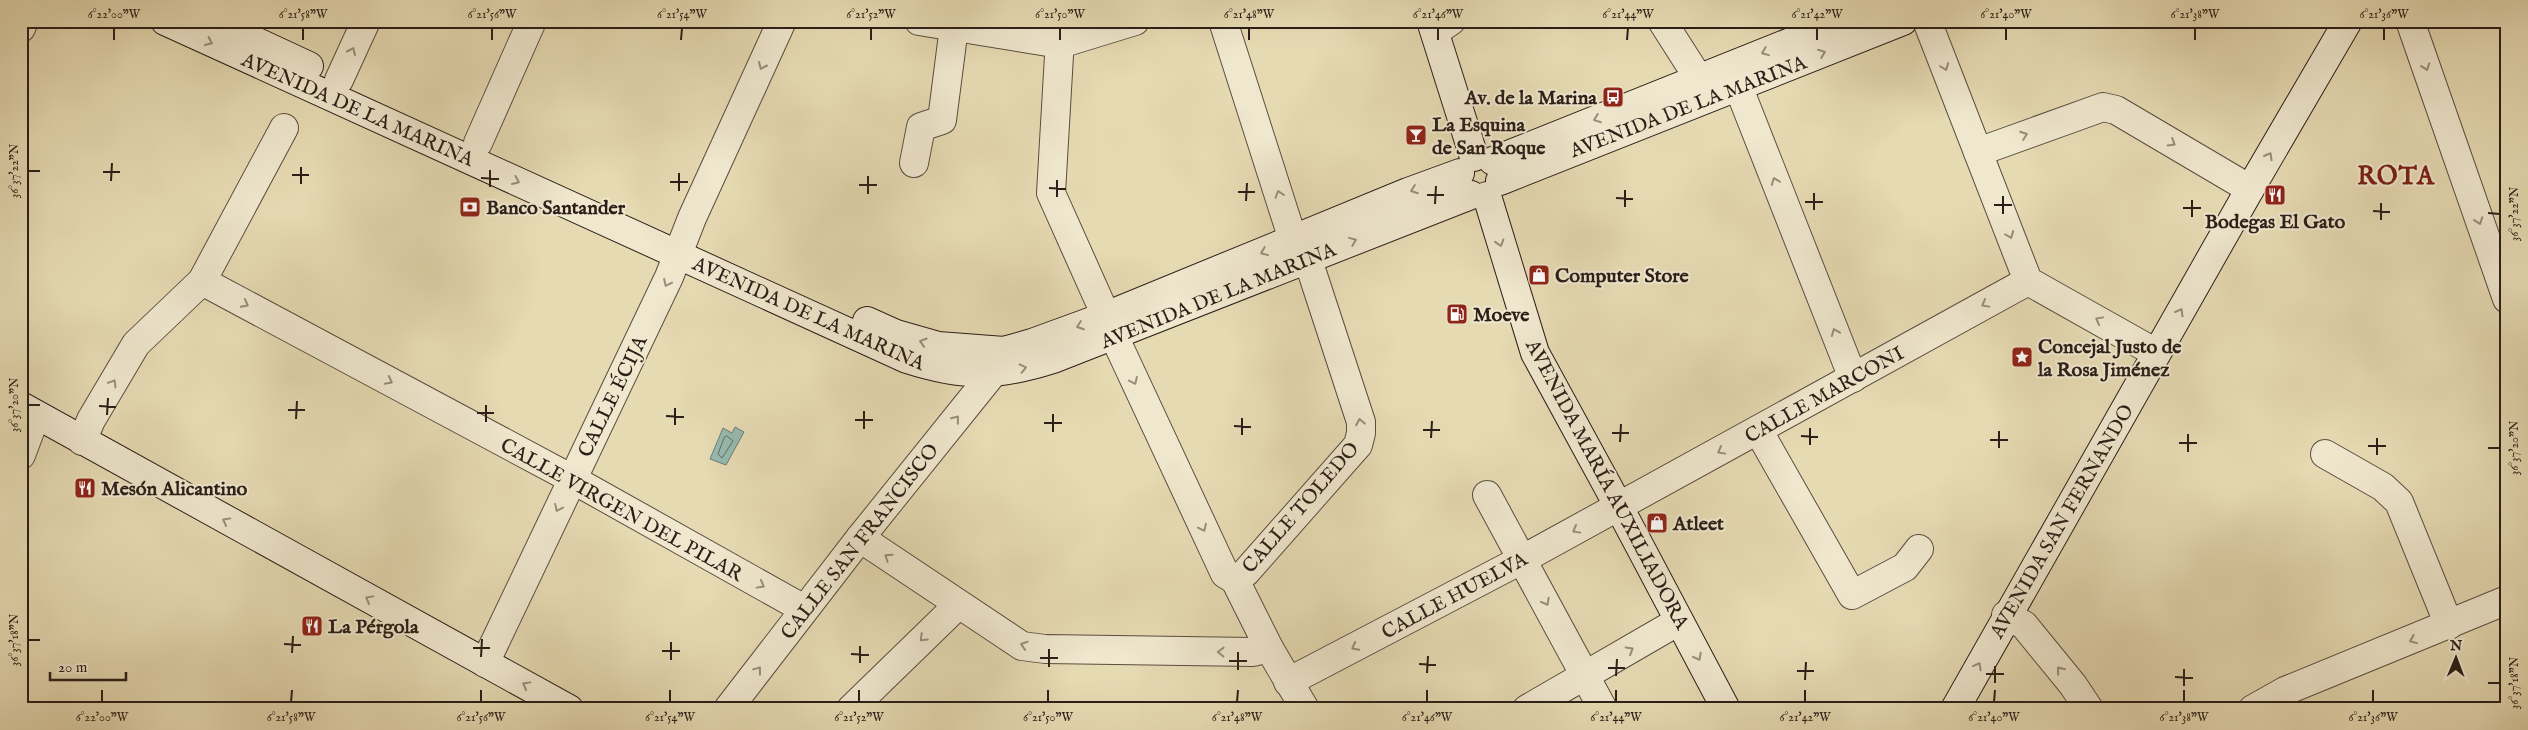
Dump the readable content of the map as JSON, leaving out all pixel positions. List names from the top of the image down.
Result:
{
  "streets": {
    "street": [
      "AVENIDA DE LA MARINA",
      "CALLE MARCONI",
      "CALLE ÉCIJA",
      "AVENIDA MARÍA AUXILIADORA",
      "CALLE TOLEDO",
      "CALLE VIRGEN DEL PILAR",
      "AVENIDA SAN FERNANDO",
      "CALLE SAN FRANCISCO",
      "CALLE HUELVA"
    ]
  },
  "crossings": [
    ["AVENIDA DE LA MARINA", "CALLE ÉCIJA"],
    ["AVENIDA DE LA MARINA", "AVENIDA MARÍA AUXILIADORA"],
    ["AVENIDA DE LA MARINA", "CALLE TOLEDO"],
    ["AVENIDA DE LA MARINA", "CALLE SAN FRANCISCO"],
    ["CALLE MARCONI", "AVENIDA MARÍA AUXILIADORA"],
    ["CALLE MARCONI", "CALLE HUELVA"],
    ["CALLE ÉCIJA", "CALLE VIRGEN DEL PILAR"],
    ["AVENIDA MARÍA AUXILIADORA", "CALLE HUELVA"],
    ["CALLE VIRGEN DEL PILAR", "CALLE SAN FRANCISCO"]
  ],
  "one_way": [
    "CALLE MARCONI",
    "AVENIDA MARÍA AUXILIADORA",
    "AVENIDA SAN FERNANDO",
    "CALLE SAN FRANCISCO"
  ],
  "districts": ["ROTA"],
  "places": {
    "bus stop": ["Av. de la Marina"],
    "bar": ["La Esquina de San Roque"],
    "restaurant": ["Bodegas El Gato", "Mesón Alicantino", "La Pérgola"],
    "bank": ["Banco Santander"],
    "shop": ["Computer Store", "Atleet"],
    "fuel station": ["Moeve"],
    "place": ["Concejal Justo de la Rosa Jiménez"]
  },
  "scale_bar": "20 m",
  "north": "top",
  "coordinates": [
    "6°22'00\"W",
    "6°21'58\"W",
    "6°21'56\"W",
    "6°21'54\"W",
    "6°21'52\"W",
    "6°21'50\"W",
    "6°21'48\"W",
    "6°21'46\"W",
    "6°21'44\"W",
    "6°21'42\"W",
    "6°21'40\"W",
    "6°21'38\"W",
    "6°21'36\"W",
    "36°37'22\"N",
    "36°37'20\"N",
    "36°37'18\"N"
  ]
}
